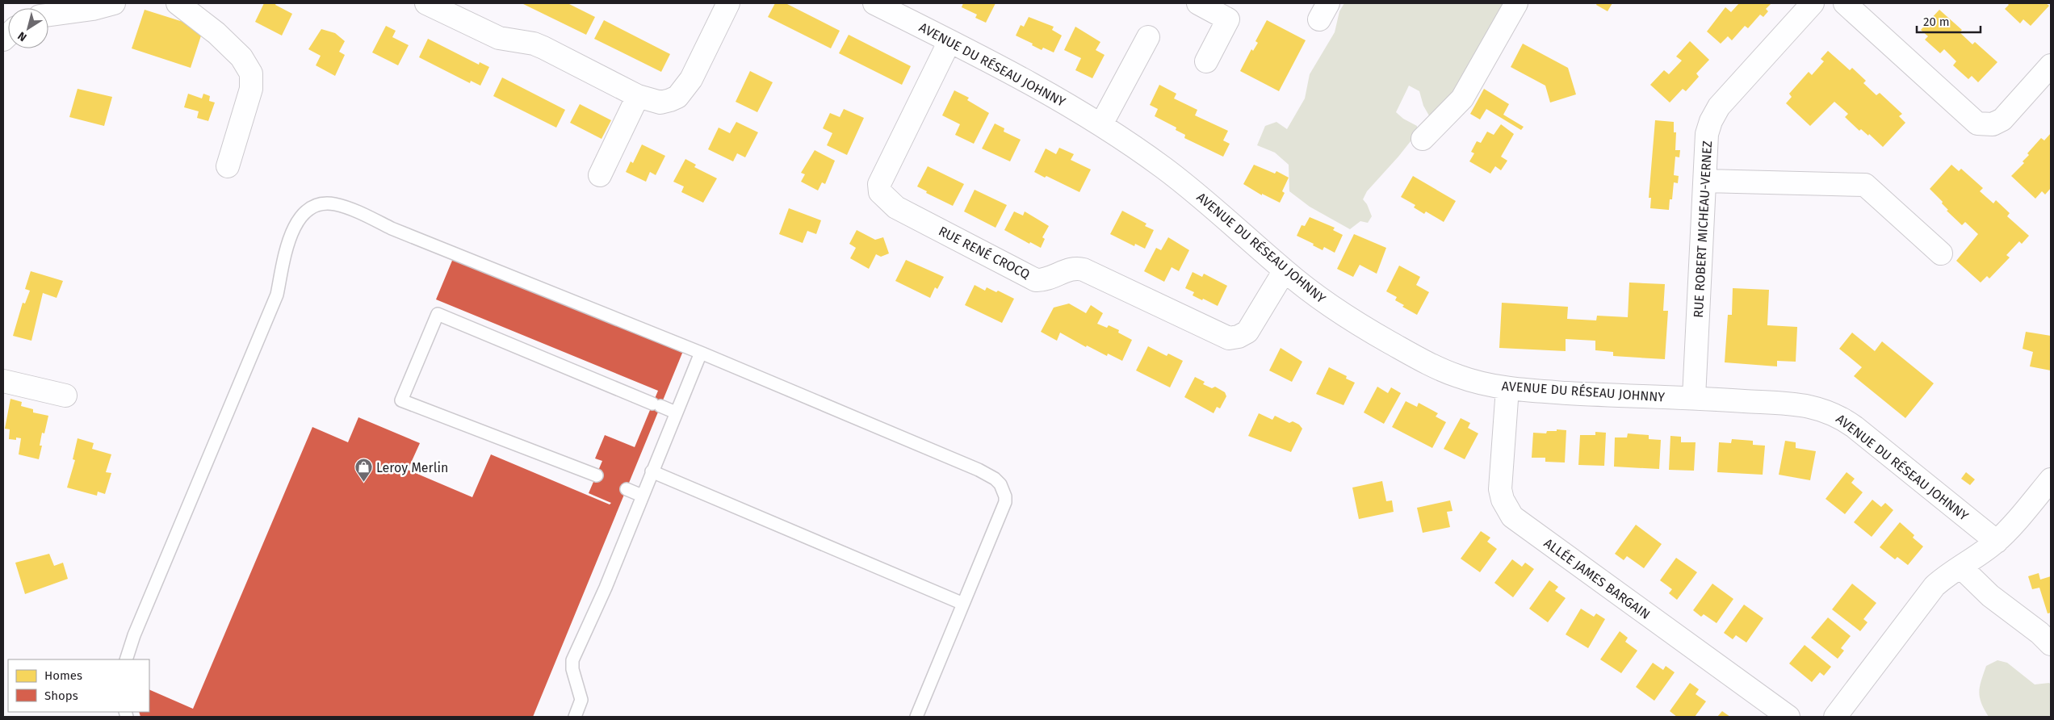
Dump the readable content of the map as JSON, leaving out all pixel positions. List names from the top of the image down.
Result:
{
  "streets": {
    "street": [
      "AVENUE DU RÉSEAU JOHNNY",
      "RUE ROBERT MICHEAU-VERNEZ",
      "RUE RENÉ CROCQ",
      "ALLÉE JAMES BARGAIN"
    ]
  },
  "crossings": [
    ["AVENUE DU RÉSEAU JOHNNY", "RUE ROBERT MICHEAU-VERNEZ"],
    ["AVENUE DU RÉSEAU JOHNNY", "RUE RENÉ CROCQ"],
    ["AVENUE DU RÉSEAU JOHNNY", "ALLÉE JAMES BARGAIN"]
  ],
  "places": {
    "shop": ["Leroy Merlin"]
  },
  "legend": ["Homes", "Shops"],
  "scale_bar": "20 m",
  "north": "bottom left"
}
